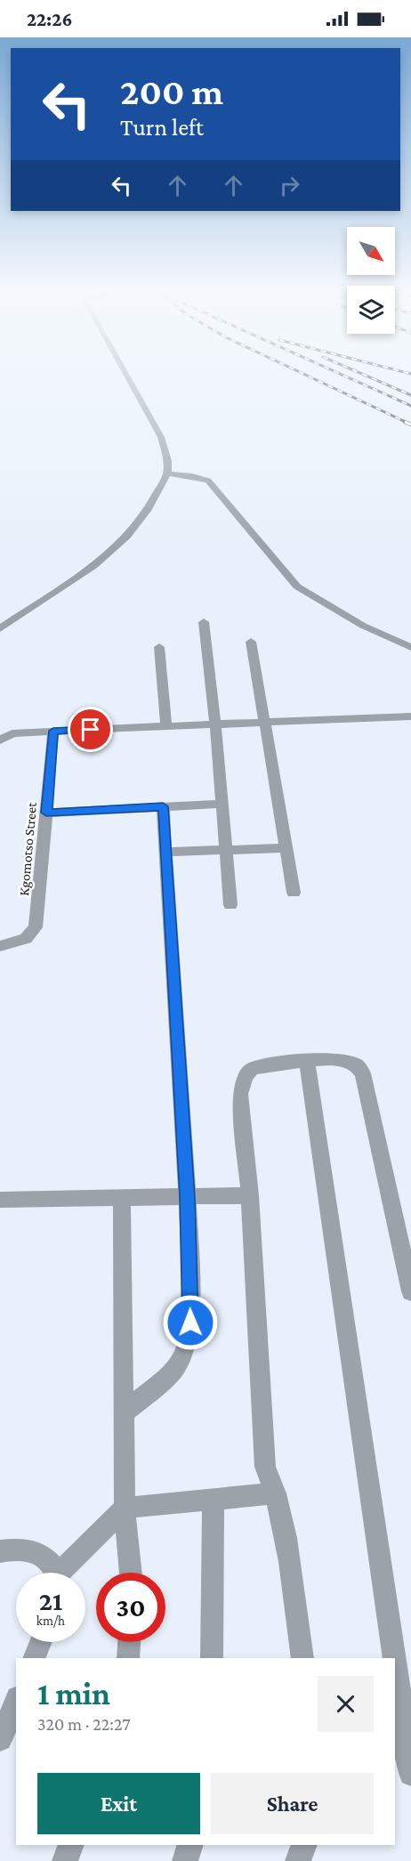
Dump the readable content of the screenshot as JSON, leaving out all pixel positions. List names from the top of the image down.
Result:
{
  "streets": {
    "street": ["Kgomotso Street"]
  },
  "north": "bottom right",
  "page": {
    "status": "22:26",
    "turn": ["200 m", "Turn left"],
    "speed": "21 km/h",
    "limit": "30",
    "heading": ["1 min", "320 m · 22:27"],
    "buttons": ["Exit", "Share"]
  }
}
